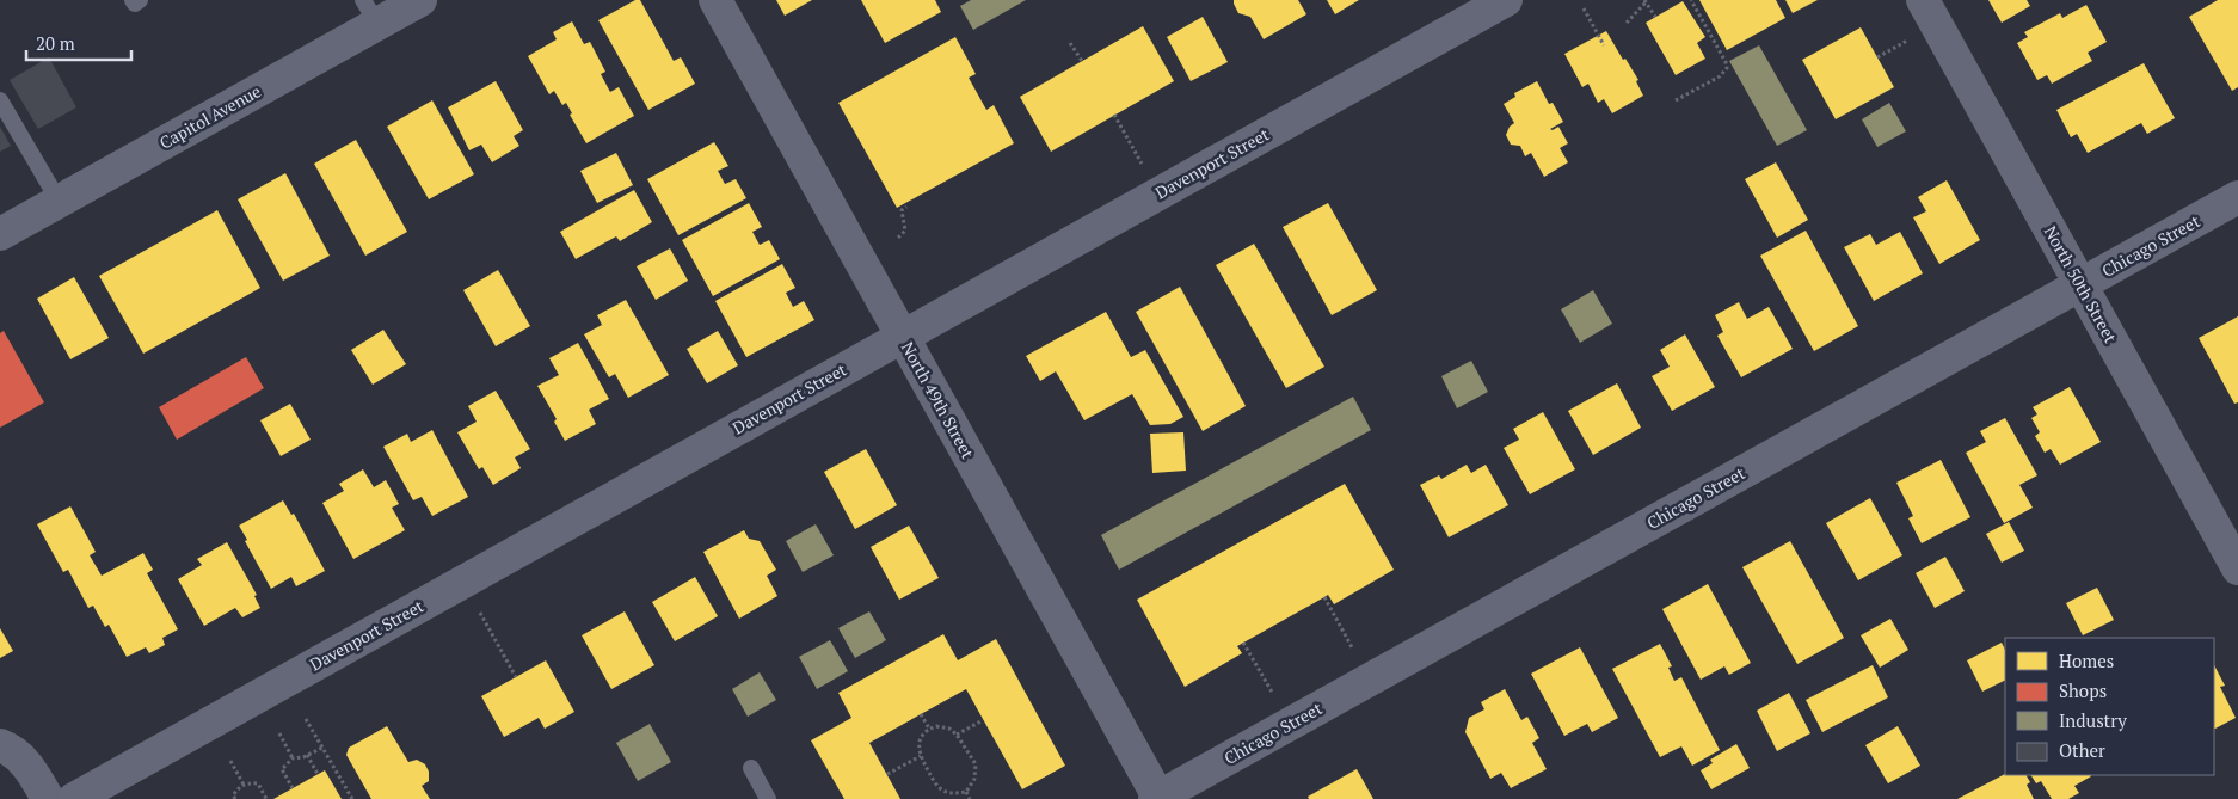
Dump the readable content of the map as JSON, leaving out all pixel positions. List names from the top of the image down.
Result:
{
  "streets": {
    "street": [
      "Capitol Avenue",
      "Davenport Street",
      "Chicago Street",
      "North 50th Street",
      "North 49th Street"
    ]
  },
  "crossings": [
    ["Davenport Street", "North 49th Street"],
    ["Chicago Street", "North 50th Street"],
    ["Chicago Street", "North 49th Street"]
  ],
  "legend": [
    "Homes",
    "Shops",
    "Industry",
    "Other"
  ],
  "scale_bar": "20 m"
}
